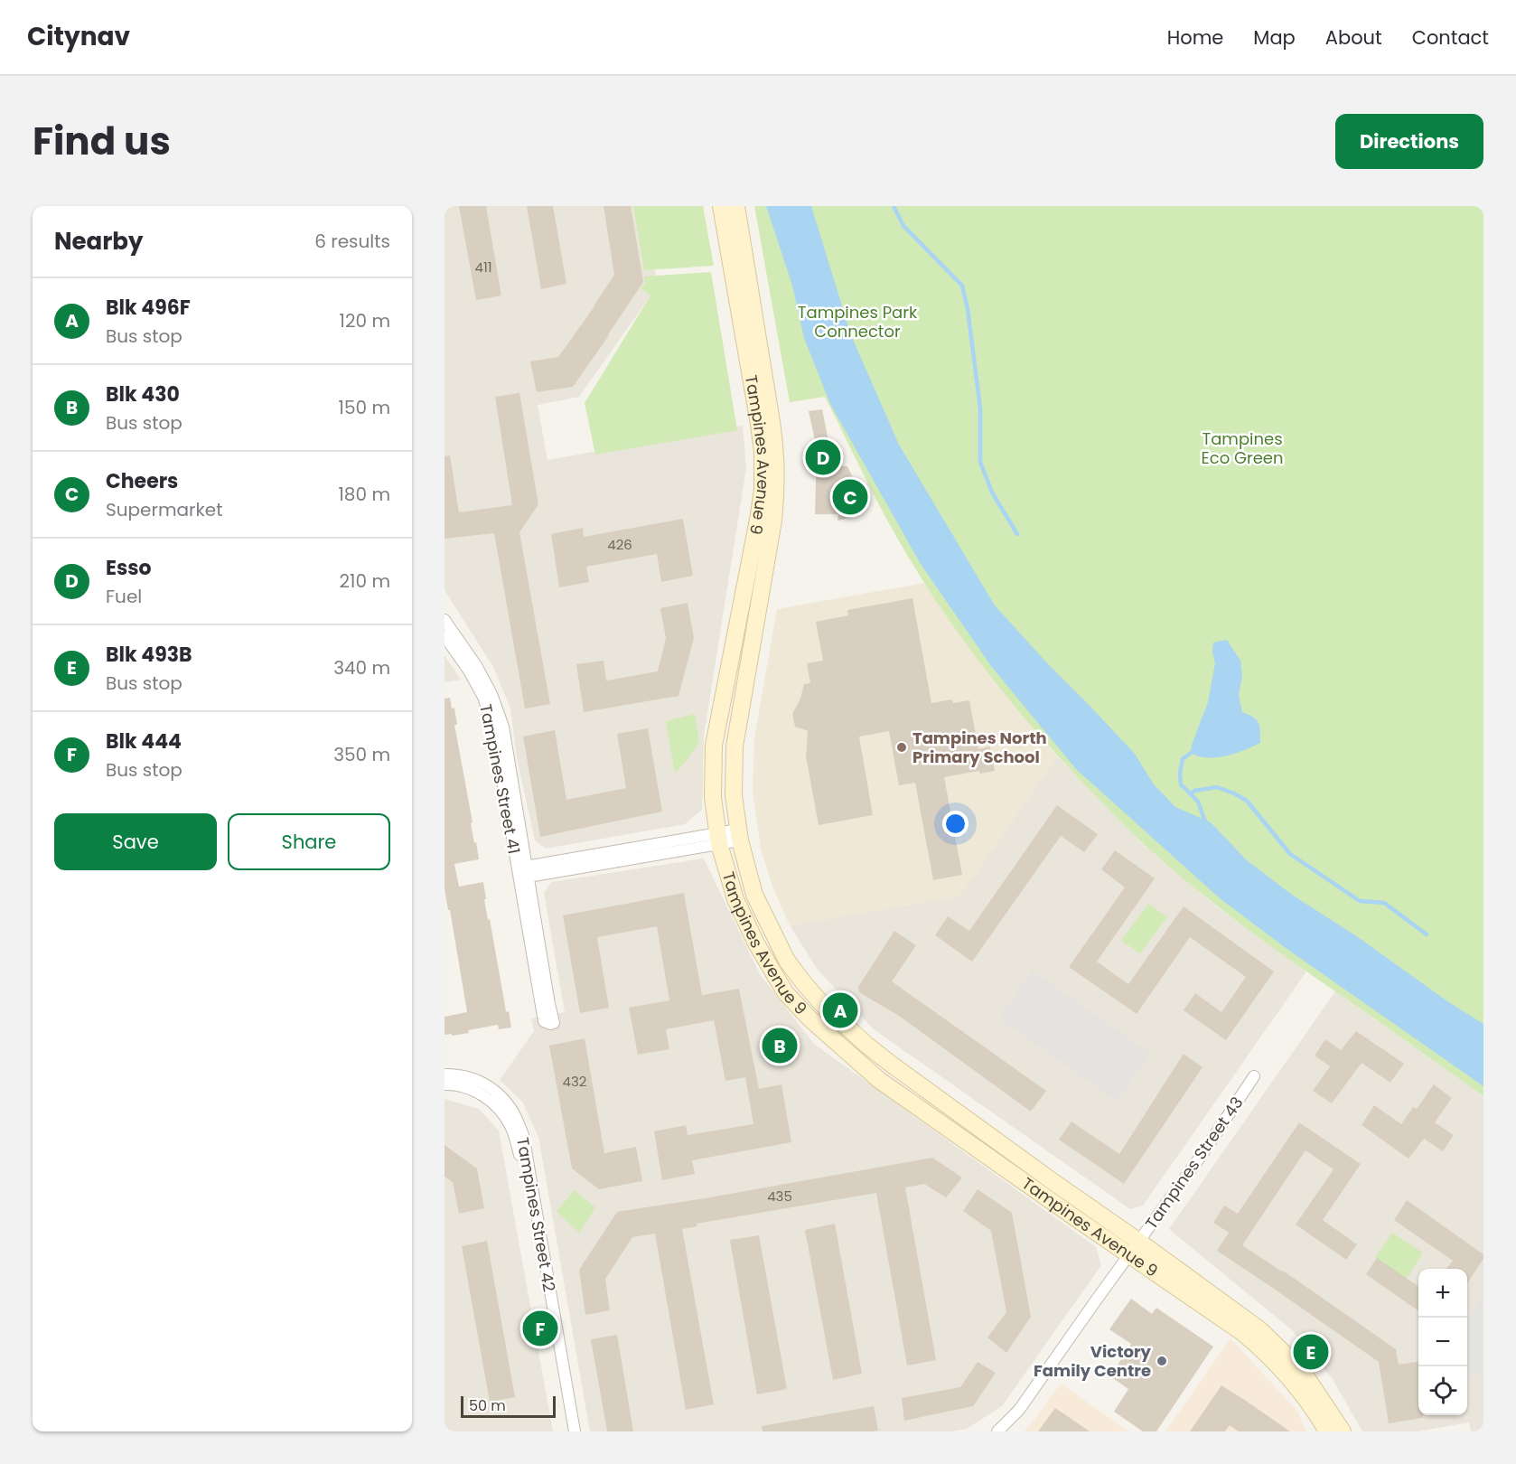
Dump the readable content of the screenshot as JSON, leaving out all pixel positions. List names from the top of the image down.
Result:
{
  "streets": {
    "main road": ["Tampines Avenue 9"],
    "street": ["Tampines Street 41", "Tampines Street 43", "Tampines Street 42"]
  },
  "crossings": [
    ["Tampines Avenue 9", "Tampines Street 41"],
    ["Tampines Avenue 9", "Tampines Street 43"]
  ],
  "parks": ["Tampines Park Connector", "Tampines Eco Green"],
  "places": ["Tampines North Primary School", "Victory Family Centre"],
  "house_numbers": [
    "411",
    "426",
    "432",
    "435"
  ],
  "scale_bar": "50 m",
  "page": {
    "header": "Citynav",
    "nav": [
      "Home",
      "Map",
      "About",
      "Contact"
    ],
    "title": "Find us",
    "buttons": [
      "Directions",
      ["Save", "Share"]
    ],
    "heading": ["Nearby", "6 results"],
    "list": [
      {
        "mark": "A",
        "name": "Blk 496F",
        "note": "Bus stop",
        "value": "120 m"
      },
      {
        "mark": "B",
        "name": "Blk 430",
        "note": "Bus stop",
        "value": "150 m"
      },
      {
        "mark": "C",
        "name": "Cheers",
        "note": "Supermarket",
        "value": "180 m"
      },
      {
        "mark": "D",
        "name": "Esso",
        "note": "Fuel",
        "value": "210 m"
      },
      {
        "mark": "E",
        "name": "Blk 493B",
        "note": "Bus stop",
        "value": "340 m"
      },
      {
        "mark": "F",
        "name": "Blk 444",
        "note": "Bus stop",
        "value": "350 m"
      }
    ],
    "pins": [
      "D",
      "C",
      "A",
      "B",
      "F",
      "E"
    ],
    "map_buttons": ["+", "−"],
    "scale": "50 m"
  }
}
